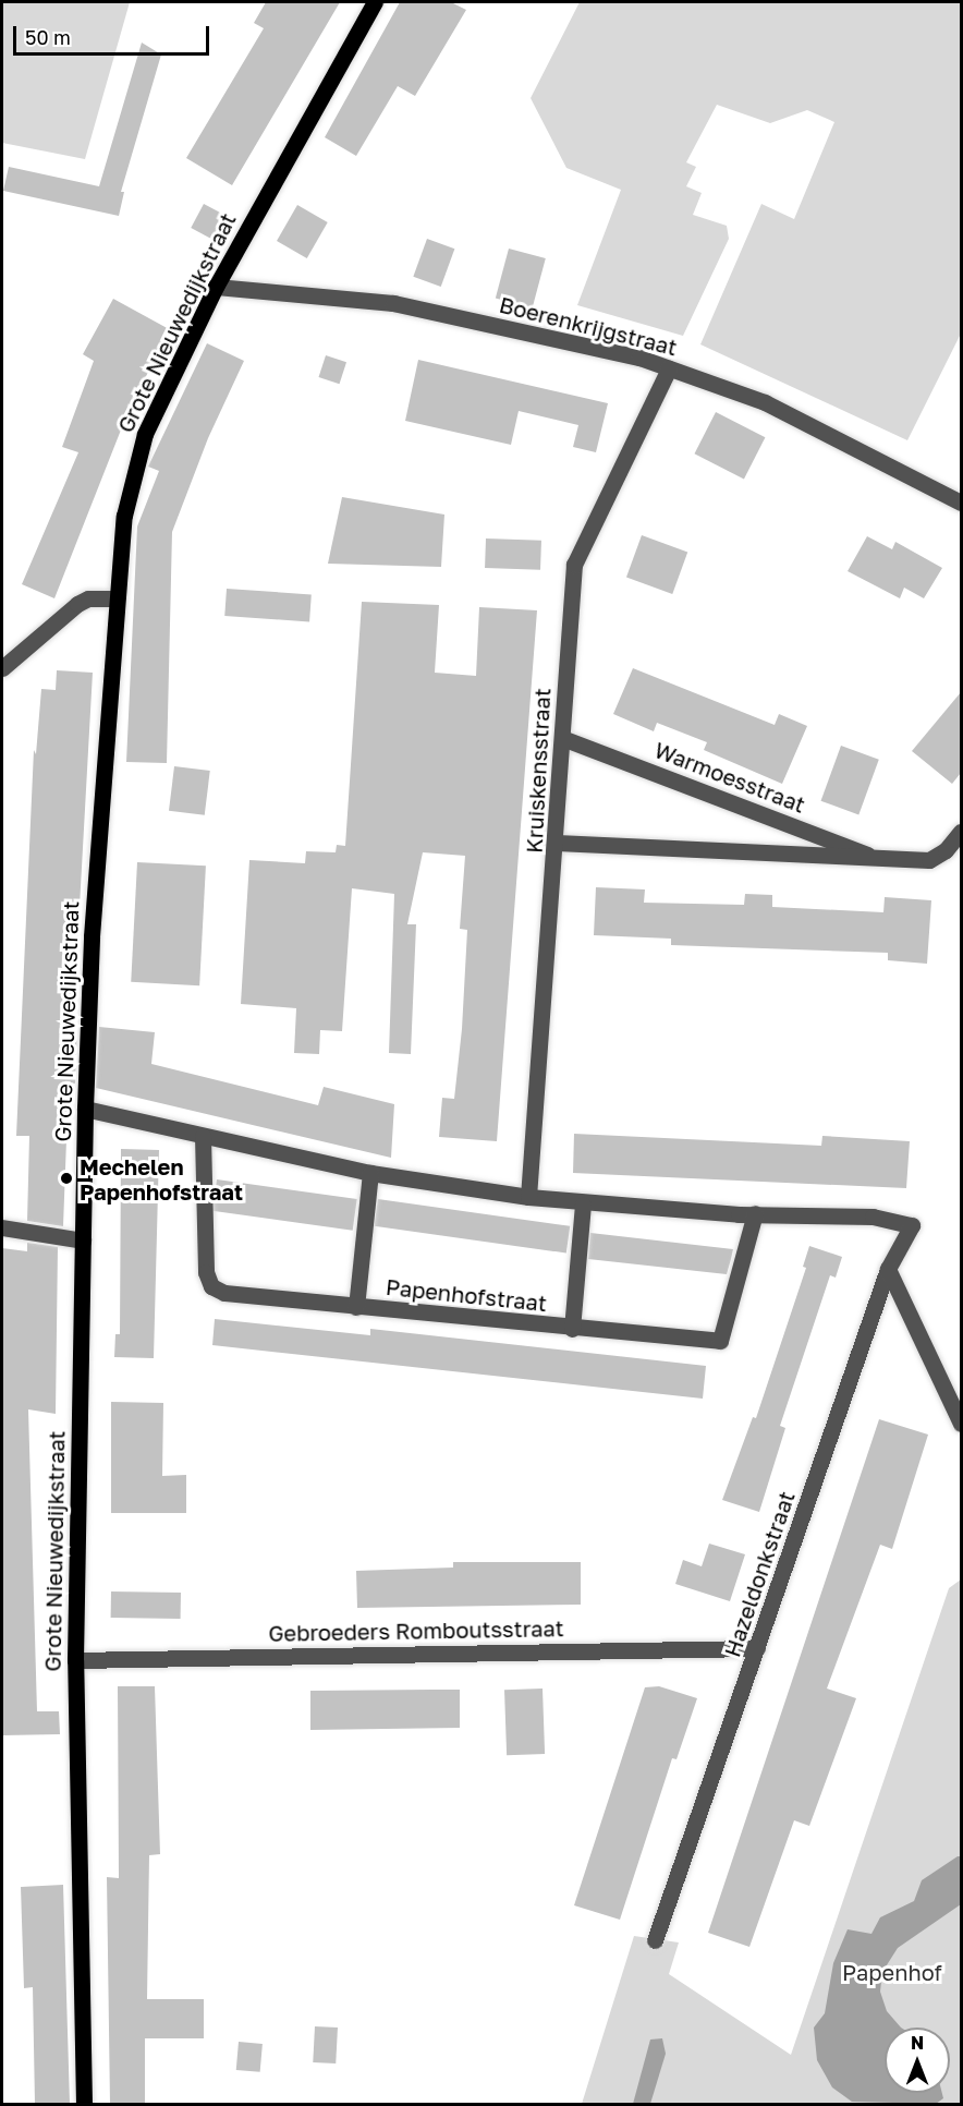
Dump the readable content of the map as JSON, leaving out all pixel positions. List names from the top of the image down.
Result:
{
  "streets": {
    "main road": ["Grote Nieuwedijkstraat"],
    "street": [
      "Boerenkrijgstraat",
      "Kruiskensstraat",
      "Warmoesstraat",
      "Papenhofstraat",
      "Hazeldonkstraat",
      "Gebroeders Romboutsstraat"
    ]
  },
  "crossings": [
    ["Grote Nieuwedijkstraat", "Boerenkrijgstraat"],
    ["Grote Nieuwedijkstraat", "Gebroeders Romboutsstraat"],
    ["Boerenkrijgstraat", "Kruiskensstraat"],
    ["Kruiskensstraat", "Warmoesstraat"],
    ["Papenhofstraat", "Hazeldonkstraat"],
    ["Hazeldonkstraat", "Gebroeders Romboutsstraat"]
  ],
  "parks": ["Papenhof"],
  "places": ["Mechelen Papenhofstraat"],
  "scale_bar": "50 m",
  "north": "top"
}
